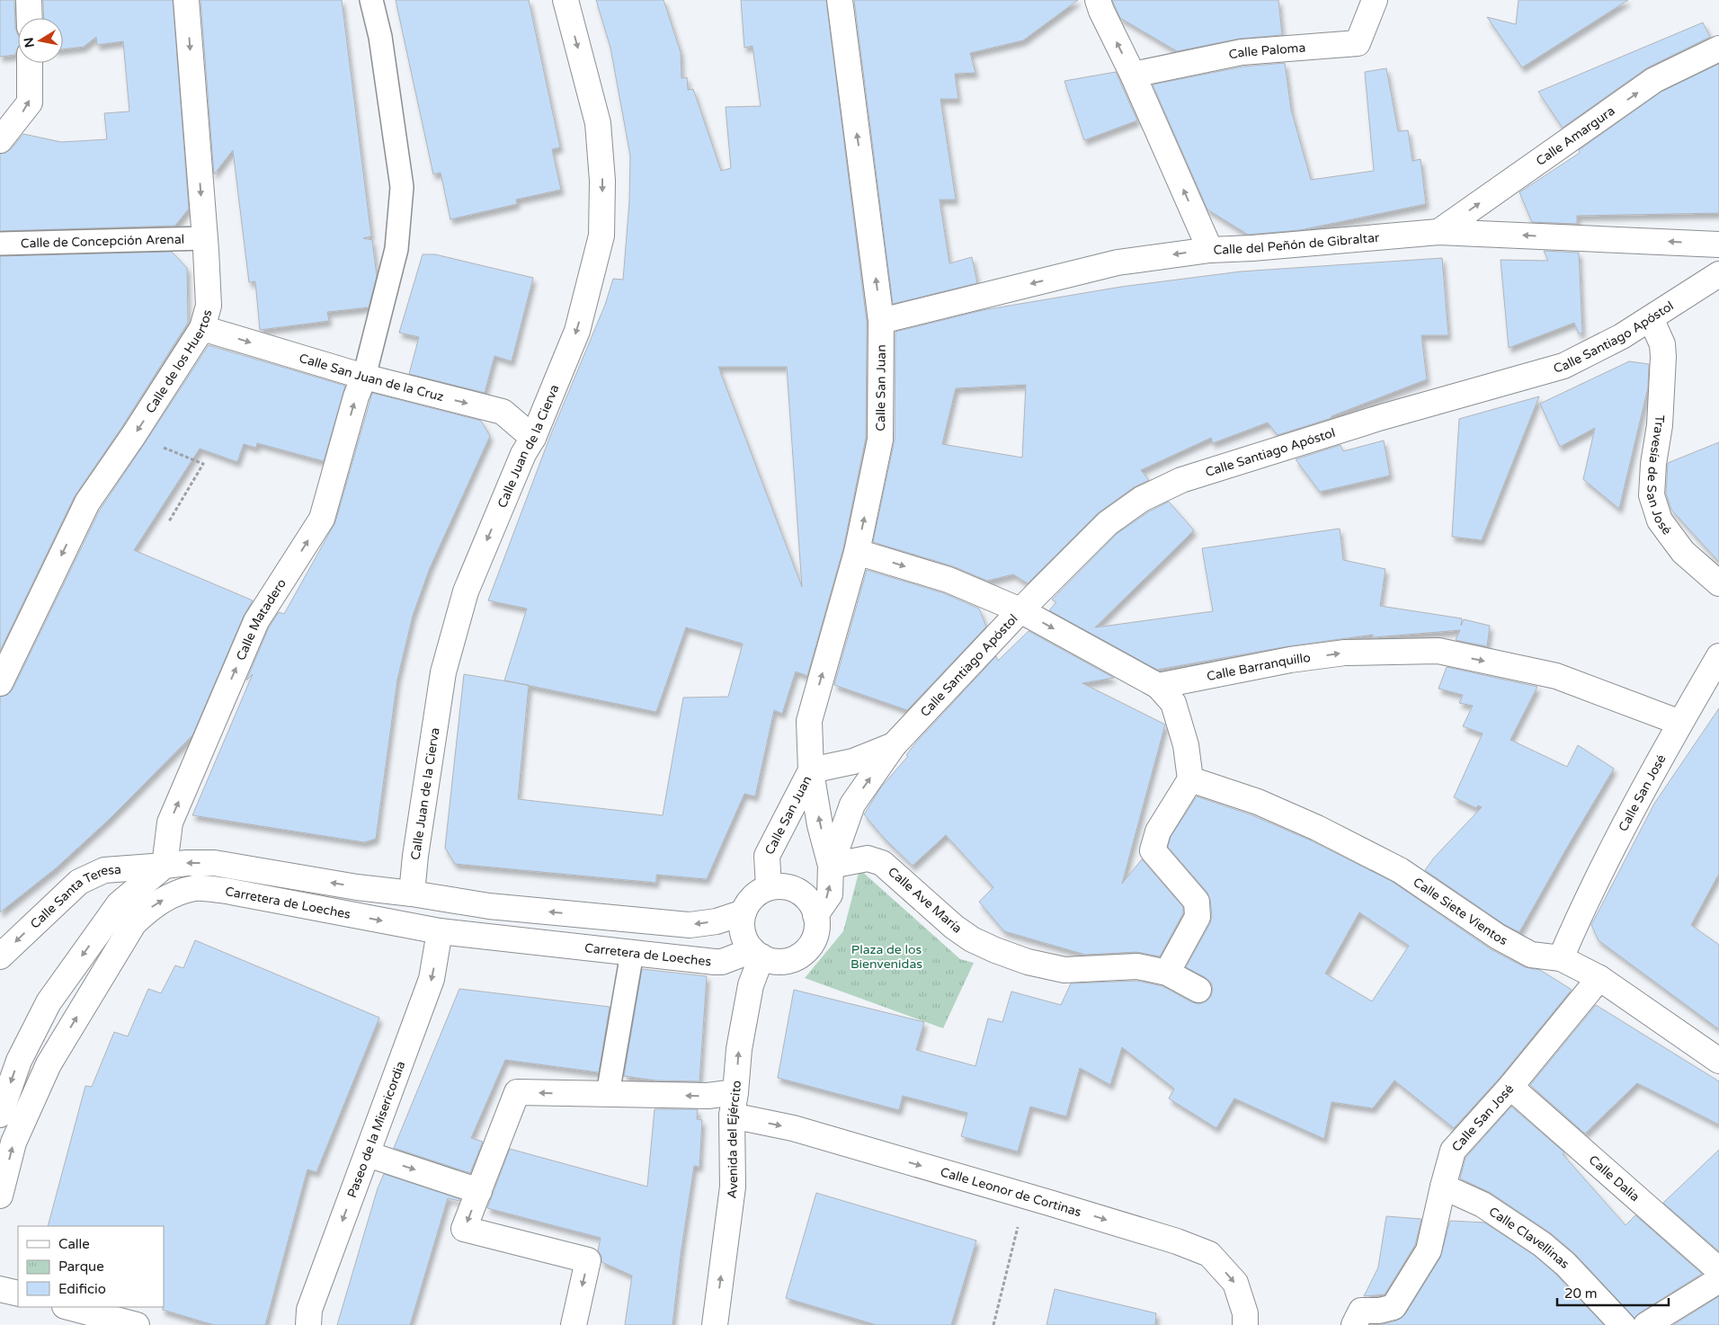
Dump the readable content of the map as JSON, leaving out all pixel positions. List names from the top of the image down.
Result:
{
  "streets": {
    "street": [
      "Calle Paloma",
      "Calle Amargura",
      "Calle de Concepción Arenal",
      "Calle del Peñón de Gibraltar",
      "Calle Santiago Apóstol",
      "Calle de los Huertos",
      "Calle San Juan de la Cruz",
      "Calle San Juan",
      "Calle Juan de la Cierva",
      "Travesía de San José",
      "Calle Matadero",
      "Calle Barranquillo",
      "Calle San José",
      "Calle Santa Teresa",
      "Calle Ave María",
      "Carretera de Loeches",
      "Calle Siete Vientos",
      "Paseo de la Misericordia",
      "Avenida del Ejército",
      "Calle Dalia",
      "Calle Leonor de Cortinas",
      "Calle Clavellinas"
    ]
  },
  "crossings": [
    ["Calle Amargura", "Calle del Peñón de Gibraltar"],
    ["Calle de Concepción Arenal", "Calle de los Huertos"],
    ["Calle del Peñón de Gibraltar", "Calle San Juan"],
    ["Calle Santiago Apóstol", "Calle San Juan"],
    ["Calle Santiago Apóstol", "Travesía de San José"],
    ["Calle Santiago Apóstol", "Calle Ave María"],
    ["Calle Santiago Apóstol", "Carretera de Loeches"],
    ["Calle Santiago Apóstol", "Avenida del Ejército"],
    ["Calle de los Huertos", "Calle San Juan de la Cruz"],
    ["Calle San Juan de la Cruz", "Calle Juan de la Cierva"],
    ["Calle San Juan de la Cruz", "Calle Matadero"],
    ["Calle San Juan", "Calle Ave María"],
    ["Calle San Juan", "Carretera de Loeches"],
    ["Calle San Juan", "Avenida del Ejército"],
    ["Calle Juan de la Cierva", "Carretera de Loeches"],
    ["Calle Matadero", "Calle Santa Teresa"],
    ["Calle Matadero", "Carretera de Loeches"],
    ["Calle Barranquillo", "Calle San José"],
    ["Calle San José", "Calle Siete Vientos"],
    ["Calle San José", "Calle Dalia"],
    ["Calle San José", "Calle Clavellinas"],
    ["Calle Santa Teresa", "Carretera de Loeches"],
    ["Carretera de Loeches", "Paseo de la Misericordia"],
    ["Carretera de Loeches", "Avenida del Ejército"],
    ["Avenida del Ejército", "Calle Leonor de Cortinas"]
  ],
  "one_way": [
    "Calle Amargura",
    "Calle del Peñón de Gibraltar",
    "Calle San Juan de la Cruz",
    "Calle San Juan",
    "Calle Matadero",
    "Calle Barranquillo",
    "Calle Santa Teresa"
  ],
  "parks": ["Plaza de los Bienvenidas"],
  "legend": ["Calle", "Parque", "Edificio"],
  "scale_bar": "20 m",
  "north": "left"
}
